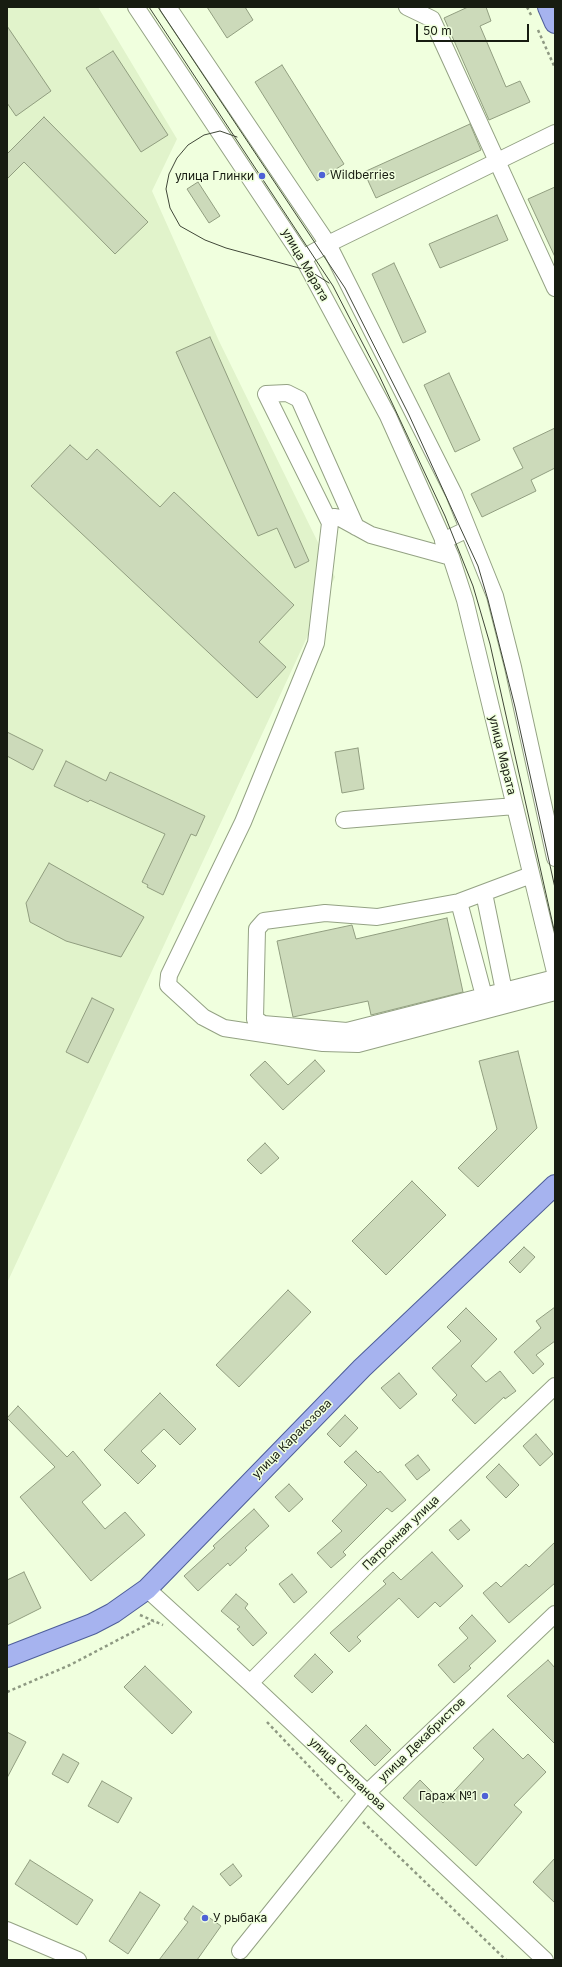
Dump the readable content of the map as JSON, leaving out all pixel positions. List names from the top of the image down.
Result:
{
  "streets": {
    "main road": ["улица Каракозова"],
    "street": [
      "улица Марата",
      "Патронная улица",
      "улица Декабристов",
      "улица Степанова"
    ]
  },
  "crossings": [
    ["улица Каракозова", "улица Степанова"],
    ["Патронная улица", "улица Степанова"],
    ["улица Декабристов", "улица Степанова"]
  ],
  "places": [
    "Wildberries",
    "улица Глинки",
    "Гараж №1",
    "У рыбака"
  ],
  "scale_bar": "50 m"
}
